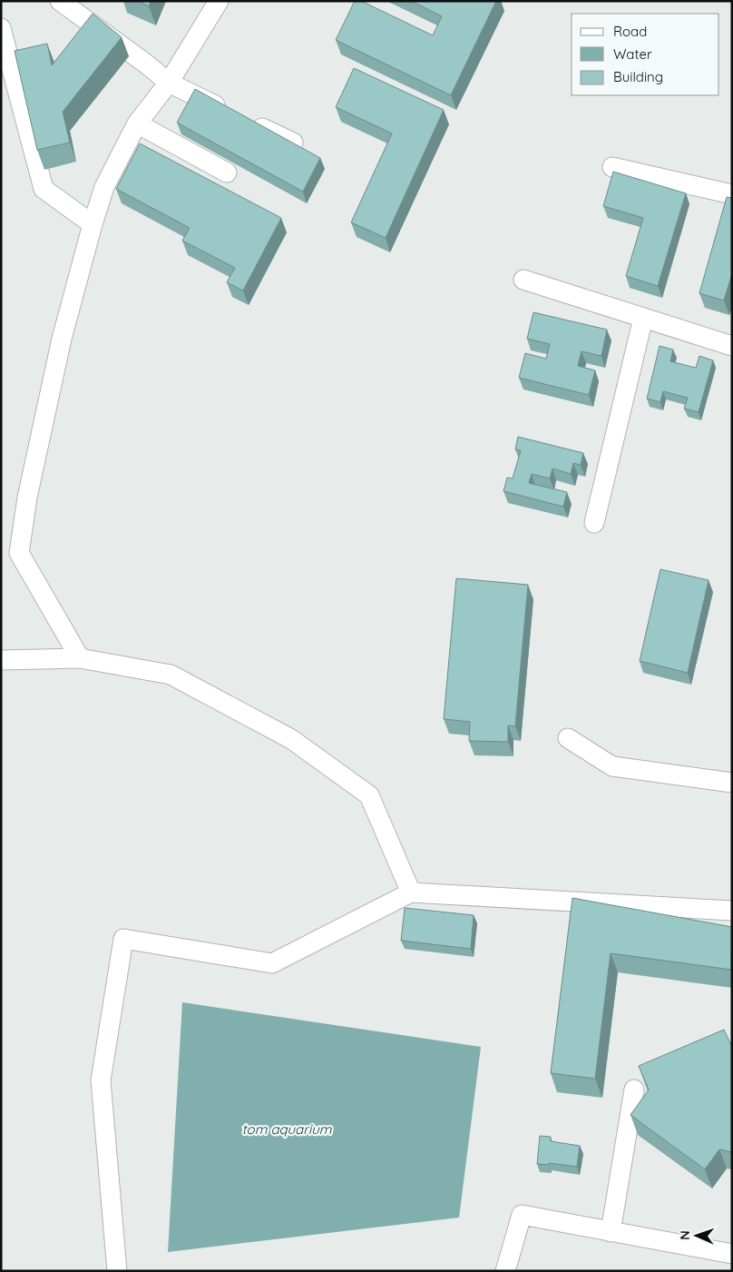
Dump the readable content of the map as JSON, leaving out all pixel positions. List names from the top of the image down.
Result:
{
  "water": ["tom aquarium"],
  "legend": ["Road", "Water", "Building"],
  "north": "left"
}
